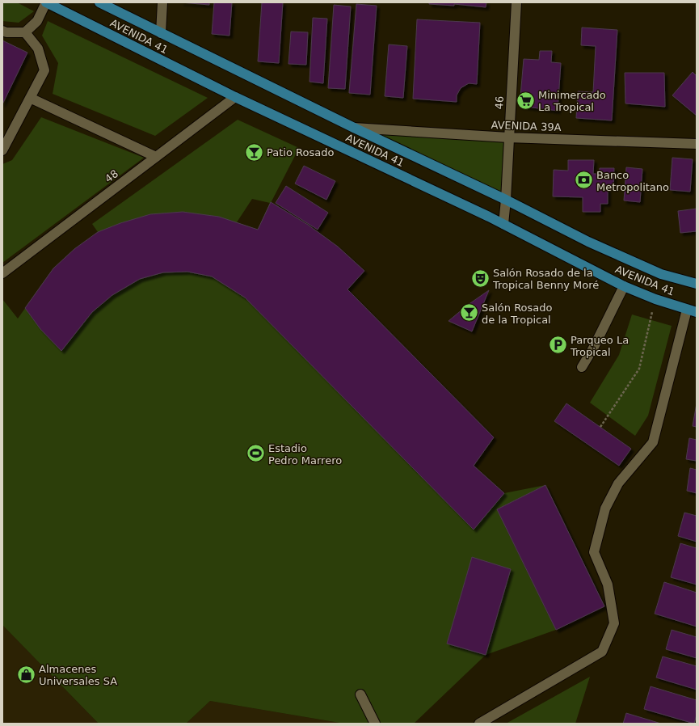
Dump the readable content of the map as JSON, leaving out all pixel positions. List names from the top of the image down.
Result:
{
  "streets": {
    "main road": ["AVENIDA 41"],
    "street": ["46", "AVENIDA 39A", "48"]
  },
  "crossings": [
    ["AVENIDA 41", "46"],
    ["AVENIDA 41", "AVENIDA 39A"],
    ["AVENIDA 41", "48"],
    ["46", "AVENIDA 39A"]
  ],
  "places": {
    "supermarket": ["Minimercado La Tropical"],
    "bar": ["Patio Rosado", "Salón Rosado de la Tropical"],
    "bank": ["Banco Metropolitano"],
    "theatre": ["Salón Rosado de la Tropical Benny Moré"],
    "parking": ["Parqueo La Tropical"],
    "sports": ["Estadio Pedro Marrero"],
    "shop": ["Almacenes Universales SA"]
  }
}
